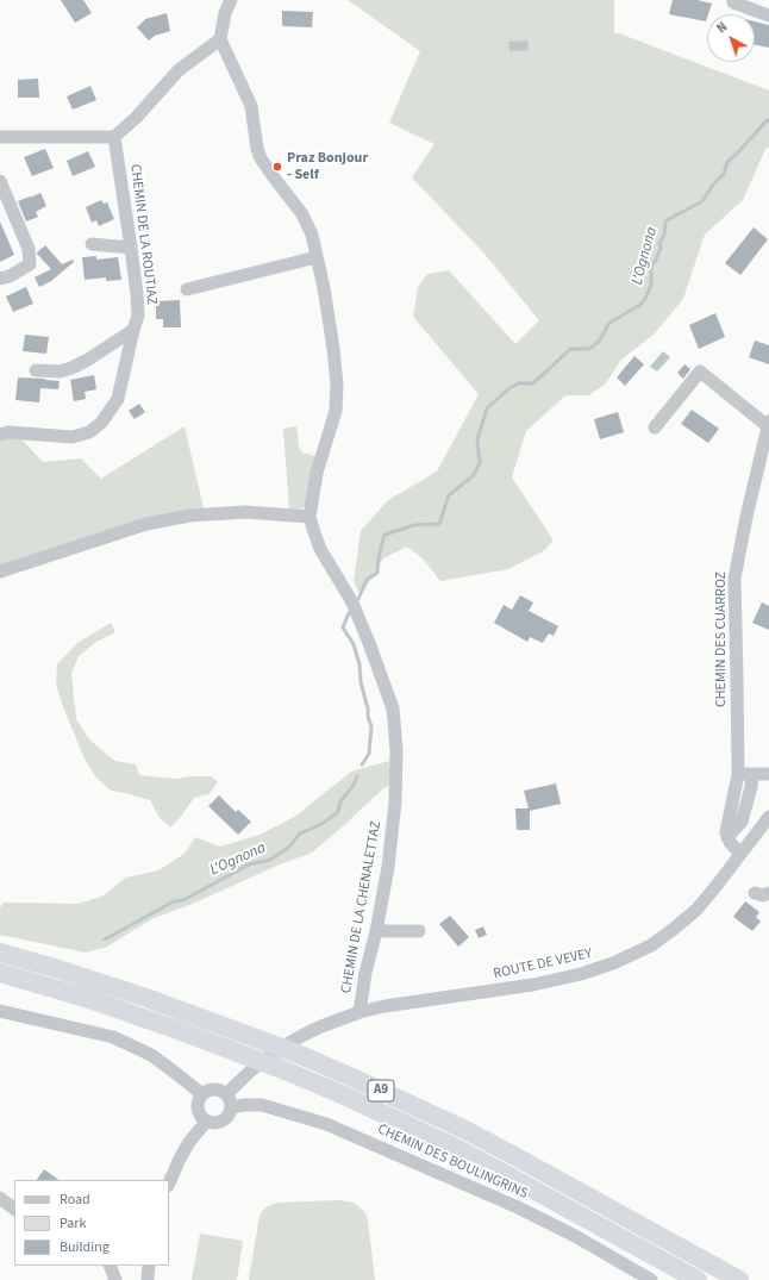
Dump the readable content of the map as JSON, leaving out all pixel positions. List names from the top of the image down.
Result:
{
  "streets": {
    "highway": ["A9"],
    "street": [
      "CHEMIN DE LA ROUTIAZ",
      "CHEMIN DES CUARROZ",
      "CHEMIN DE LA CHENALETTAZ",
      "ROUTE DE VEVEY",
      "CHEMIN DES BOULINGRINS"
    ]
  },
  "crossings": [
    ["CHEMIN DE LA CHENALETTAZ", "ROUTE DE VEVEY"],
    ["ROUTE DE VEVEY", "CHEMIN DES BOULINGRINS"]
  ],
  "water": ["L'Ognona"],
  "places": ["Praz Bonjour - Self"],
  "legend": ["Road", "Park", "Building"],
  "north": "top left"
}
